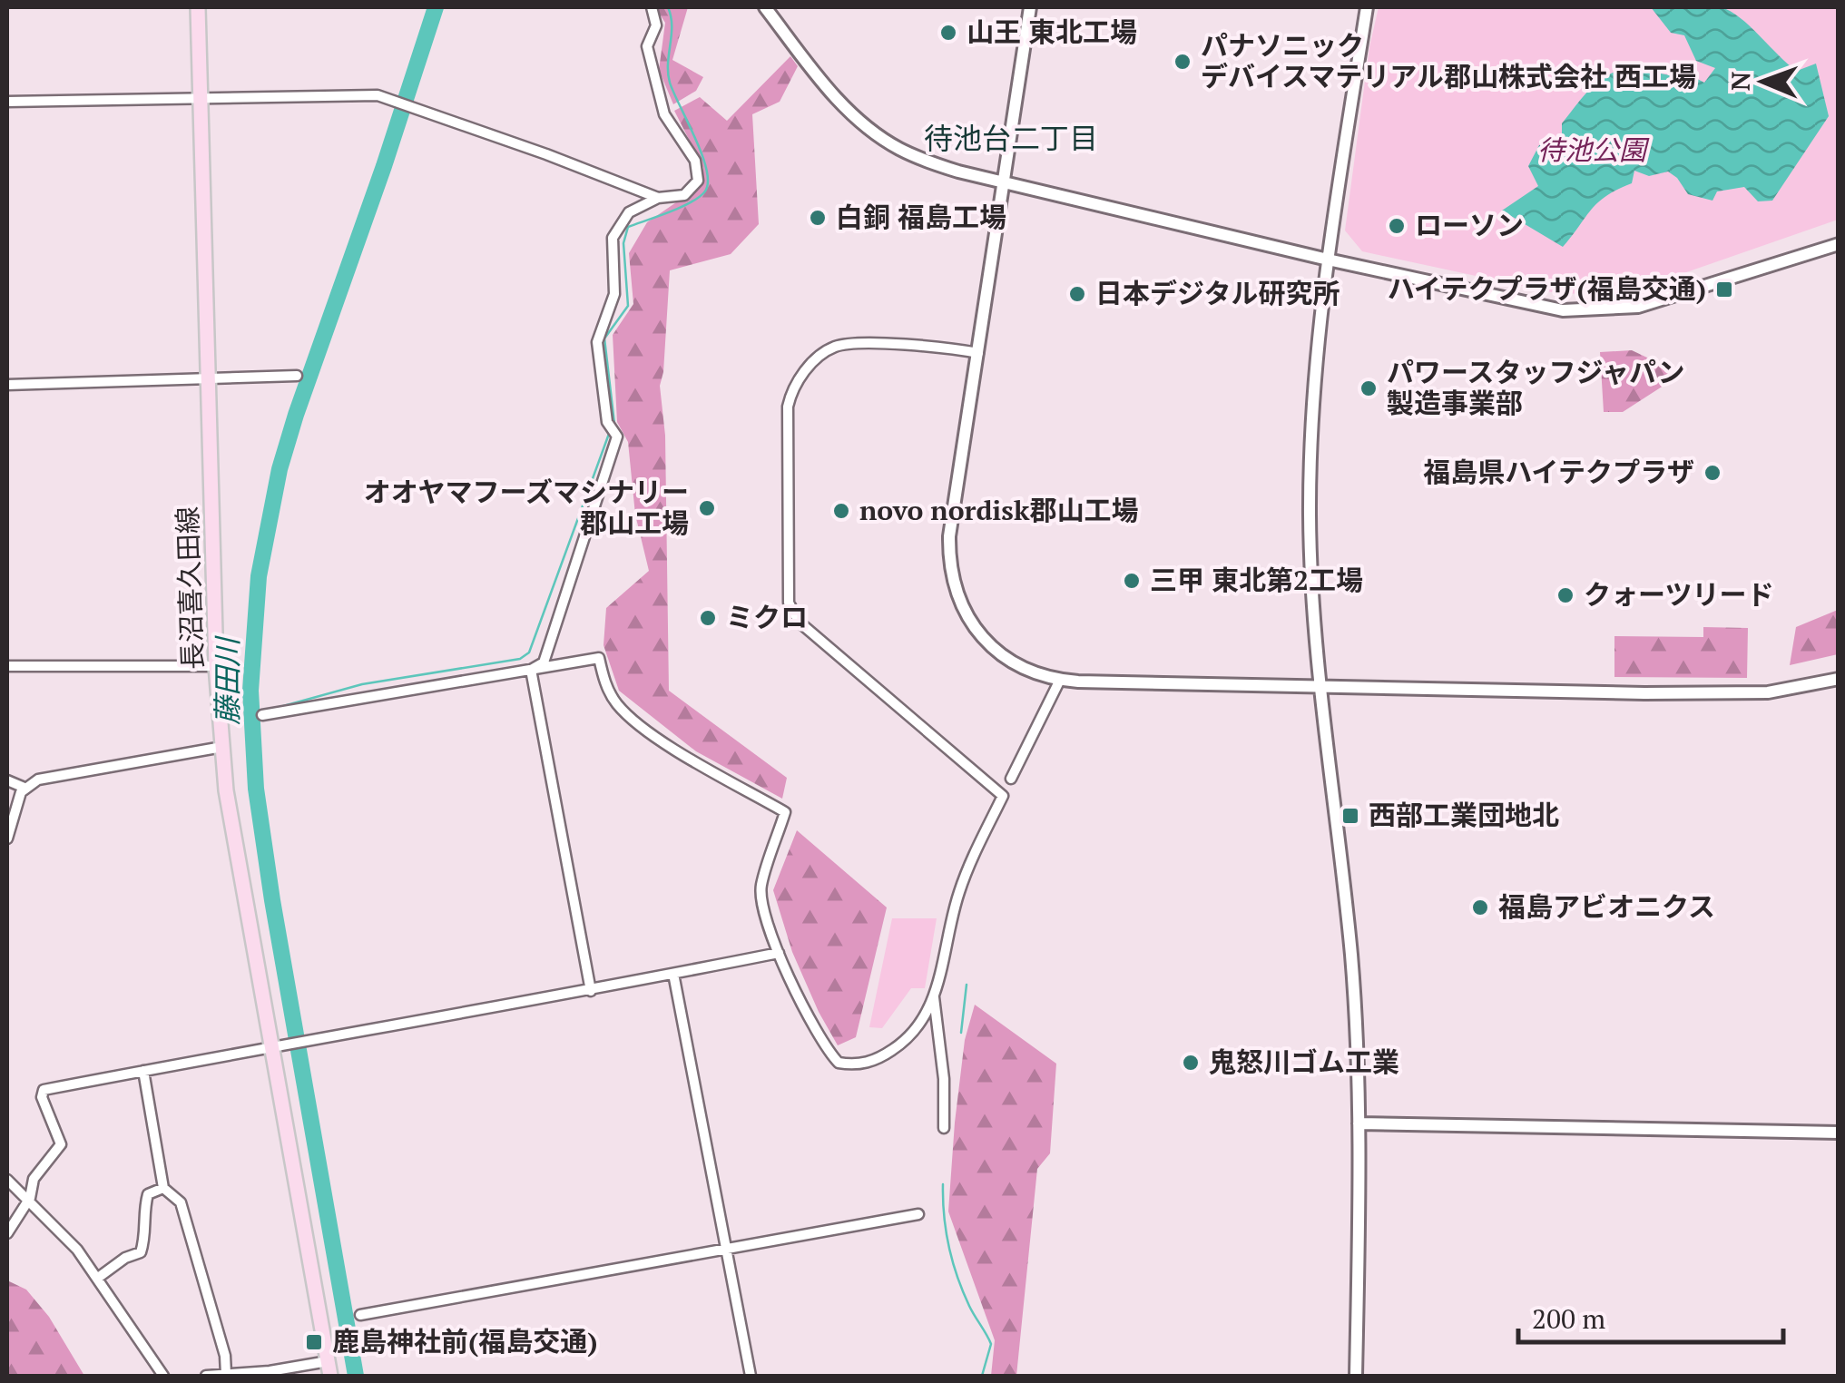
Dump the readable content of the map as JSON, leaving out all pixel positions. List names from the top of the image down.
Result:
{
  "streets": {
    "main road": ["長沼喜久田線"]
  },
  "districts": ["待池台二丁目"],
  "water": ["藤田川"],
  "parks": ["待池公園"],
  "places": {
    "other": [
      "山王 東北工場",
      "パナソニック デバイスマテリアル郡山株式会社 西工場",
      "白銅 福島工場",
      "ローソン",
      "日本デジタル研究所",
      "パワースタッフジャパン 製造事業部",
      "福島県ハイテクプラザ",
      "オオヤマフーズマシナリー 郡山工場",
      "novo nordisk郡山工場",
      "三甲 東北第2工場",
      "クォーツリード",
      "ミクロ",
      "福島アビオニクス",
      "鬼怒川ゴム工業"
    ],
    "transit": ["ハイテクプラザ(福島交通)", "西部工業団地北", "鹿島神社前(福島交通)"]
  },
  "scale_bar": "200 m",
  "north": "left"
}
